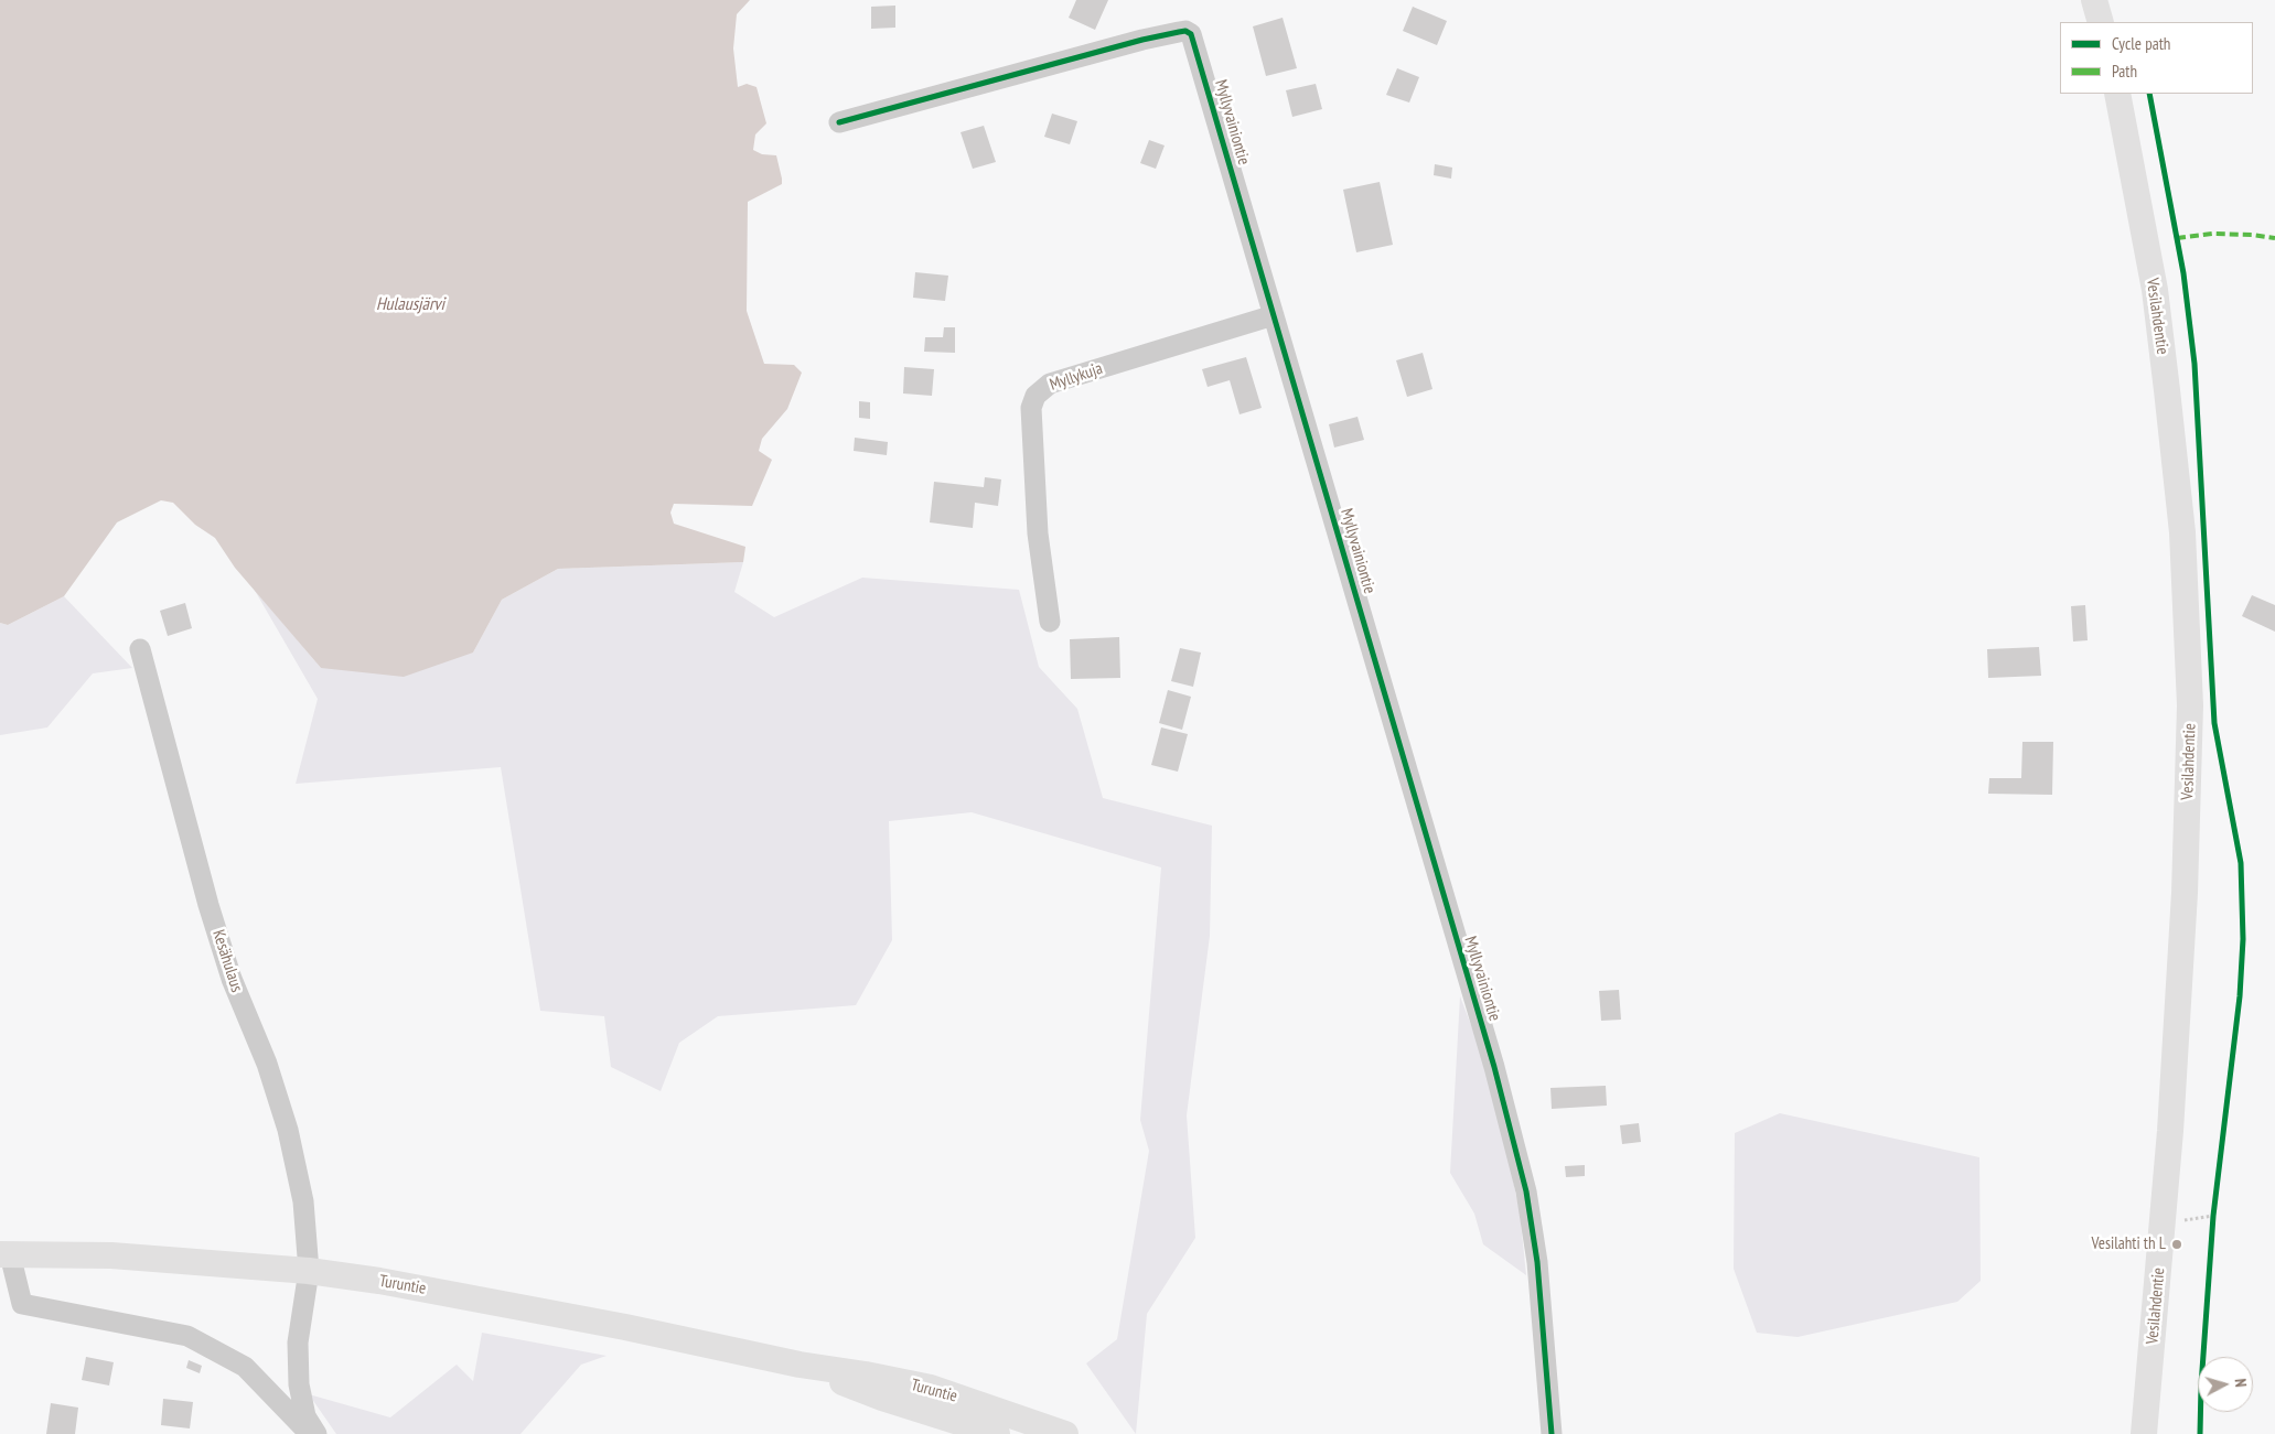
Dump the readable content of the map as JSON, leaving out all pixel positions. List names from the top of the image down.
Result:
{
  "streets": {
    "main road": ["Vesilahdentie", "Turuntie"],
    "street": ["Myllyvainiontie", "Myllykuja", "Kesähulaus"]
  },
  "crossings": [
    ["Myllyvainiontie", "Myllykuja"],
    ["Kesähulaus", "Turuntie"]
  ],
  "water": ["Hulausjärvi"],
  "places": ["Vesilahti th L"],
  "legend": ["Cycle path", "Path"],
  "north": "right"
}
